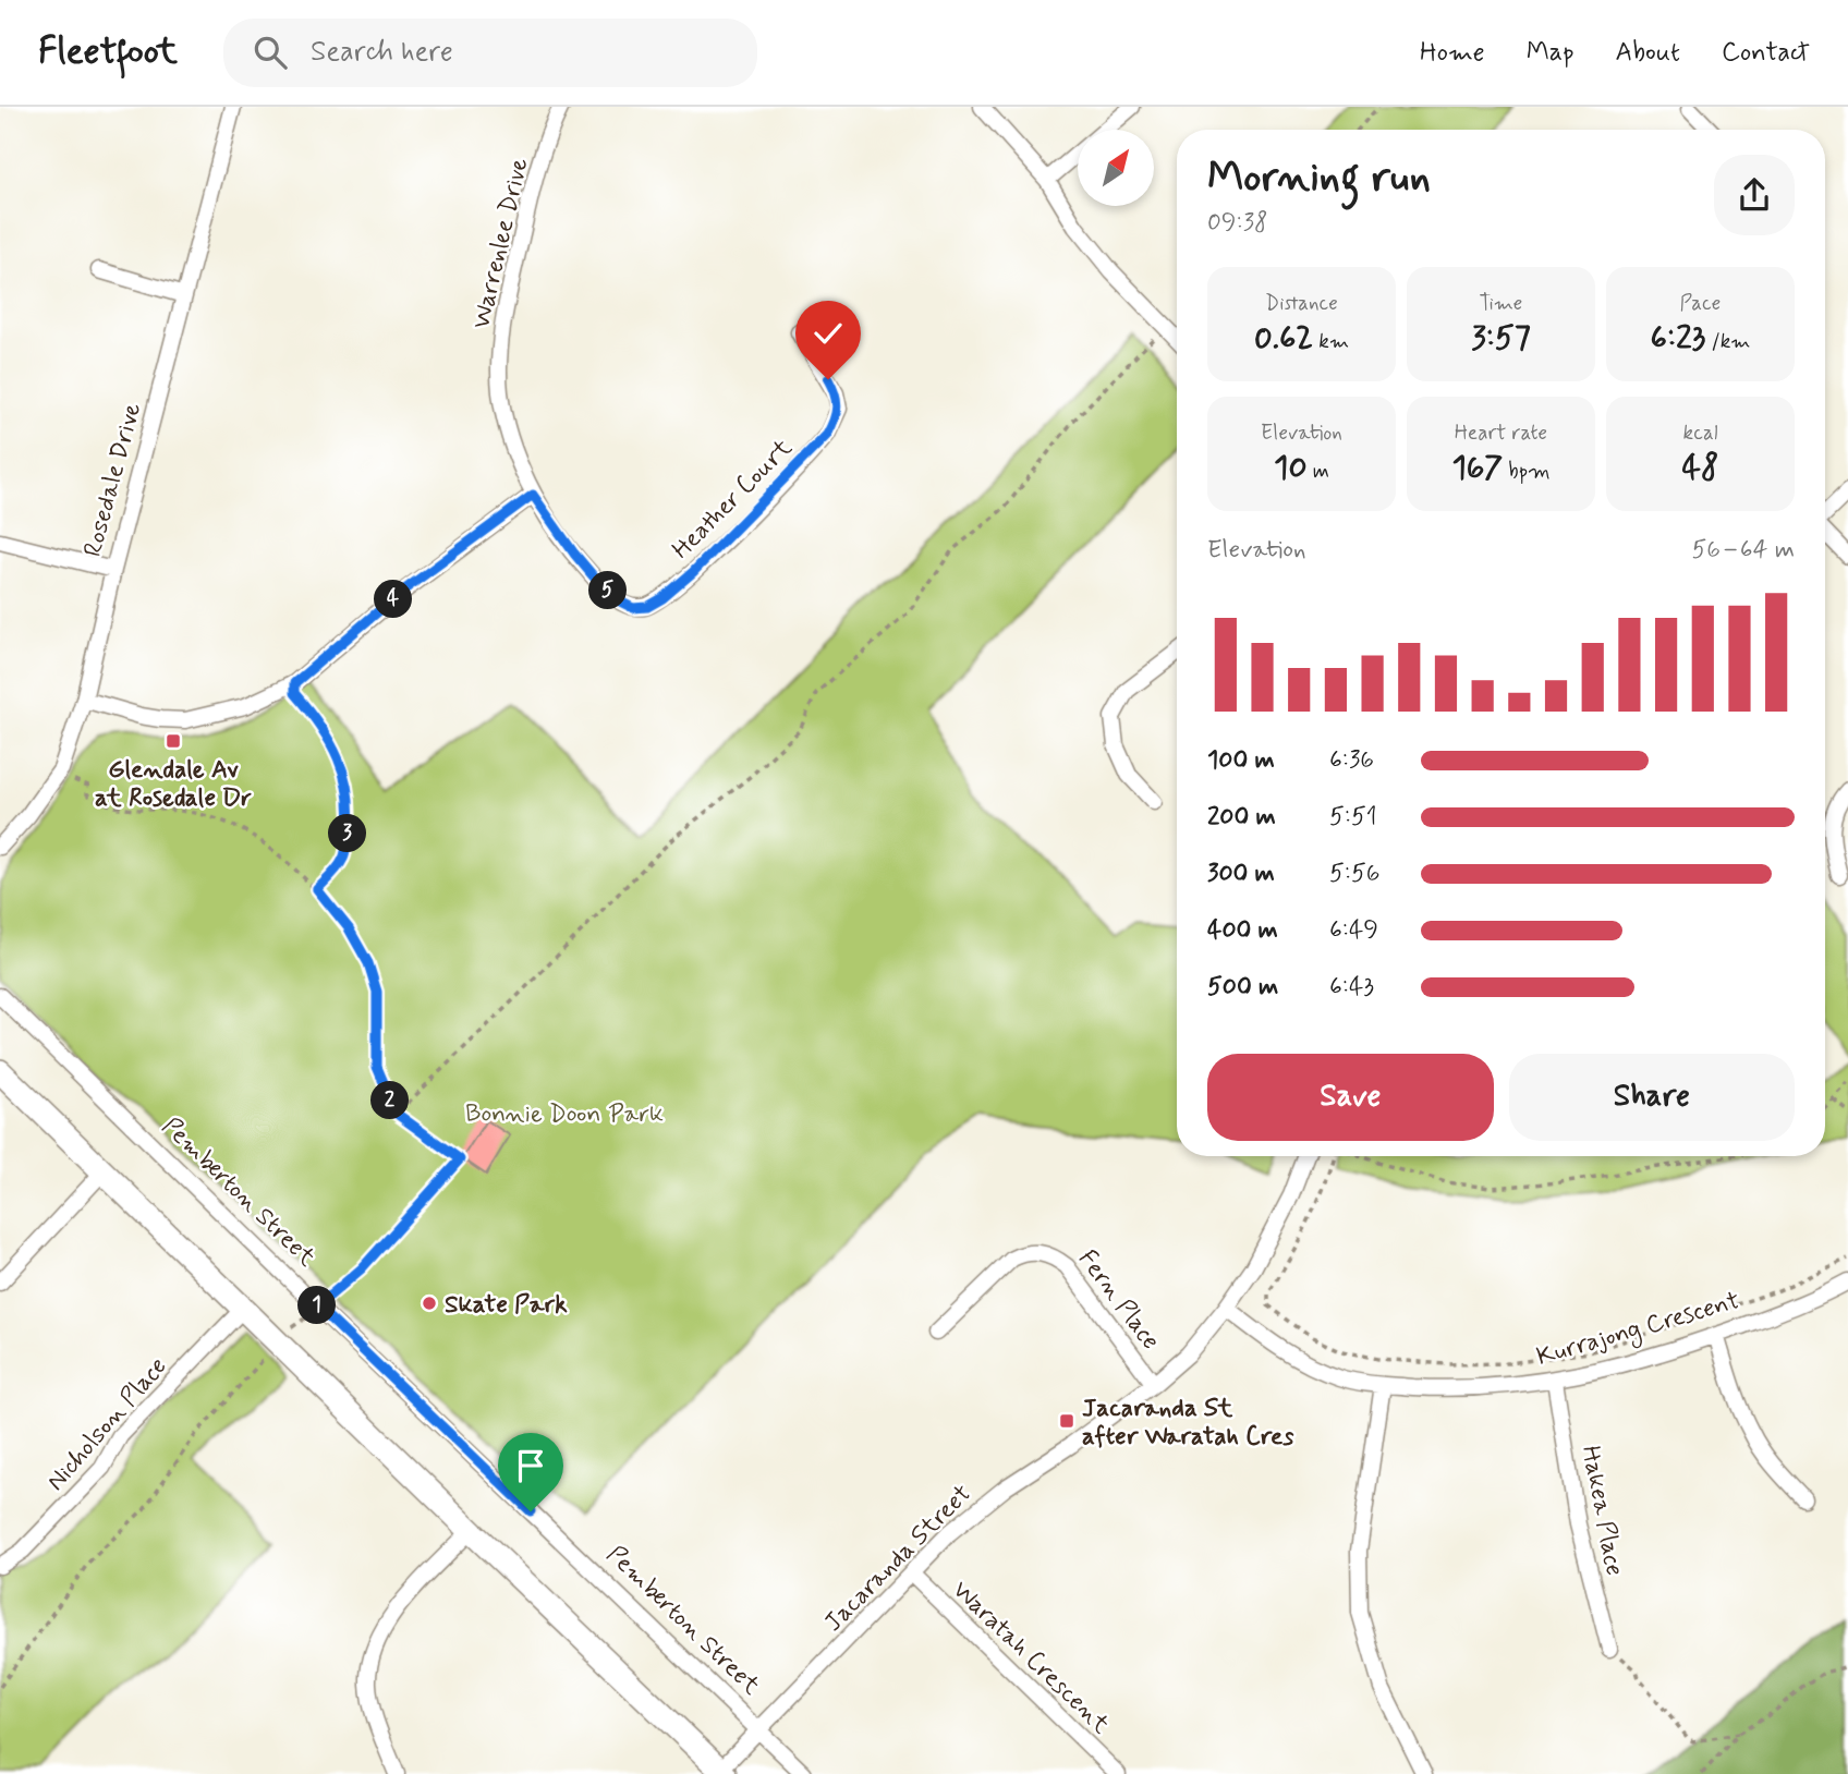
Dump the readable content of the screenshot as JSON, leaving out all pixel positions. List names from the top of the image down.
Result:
{
  "streets": {
    "street": [
      "Warrenlee Drive",
      "Rosedale Drive",
      "Heather Court",
      "Pemberton Street",
      "Fern Place",
      "Kurrajong Crescent",
      "Nicholson Place",
      "Hakea Place",
      "Jacaranda Street",
      "Waratah Crescent"
    ]
  },
  "crossings": [
    ["Warrenlee Drive", "Heather Court"],
    ["Pemberton Street", "Jacaranda Street"],
    ["Fern Place", "Jacaranda Street"],
    ["Kurrajong Crescent", "Hakea Place"],
    ["Kurrajong Crescent", "Jacaranda Street"],
    ["Jacaranda Street", "Waratah Crescent"]
  ],
  "parks": ["Bonnie Doon Park"],
  "places": {
    "transit": ["Glendale Av at Rosedale Dr", "Jacaranda St after Waratah Cres"],
    "other": ["Skate Park"]
  },
  "north": "top right",
  "page": {
    "header": "Fleetfoot",
    "search": "Search here",
    "nav": [
      "Home",
      "Map",
      "About",
      "Contact"
    ],
    "heading": ["Morning run", "09:38"],
    "stats": [
      ["Distance", "0.62 km"],
      ["Time", "3:57"],
      ["Pace", "6:23 /km"],
      ["Elevation", "10 m"],
      ["Heart rate", "167 bpm"],
      ["kcal", "48"]
    ],
    "chart": ["Elevation", "56–64 m"],
    "pins": [
      "5",
      "4",
      "3",
      "2",
      "1"
    ],
    "list": [
      {
        "name": "100 m",
        "note": "6:36"
      },
      {
        "name": "200 m",
        "note": "5:51"
      },
      {
        "name": "300 m",
        "note": "5:56"
      },
      {
        "name": "400 m",
        "note": "6:49"
      },
      {
        "name": "500 m",
        "note": "6:43"
      }
    ],
    "buttons": ["Save", "Share"]
  }
}
